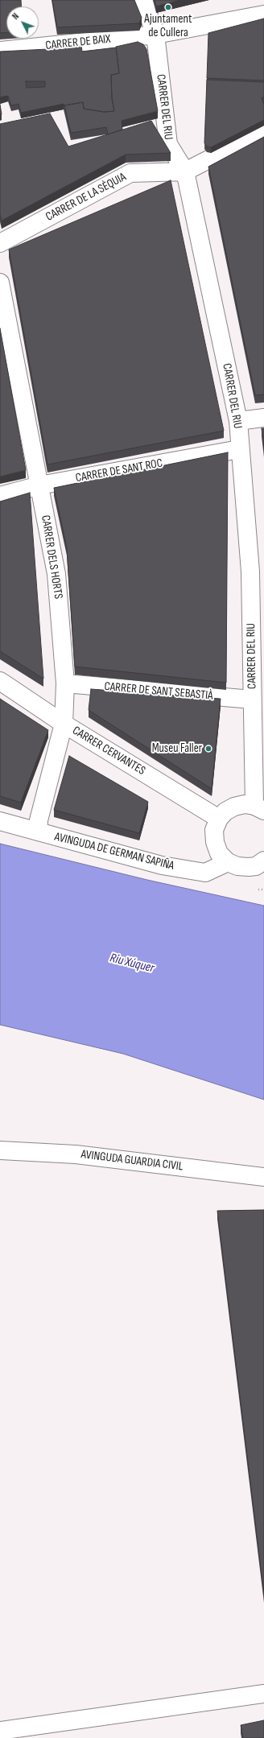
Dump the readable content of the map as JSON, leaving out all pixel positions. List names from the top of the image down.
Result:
{
  "streets": {
    "street": [
      "CARRER DE BAIX",
      "CARRER DEL RIU",
      "CARRER DE LA SÈQUIA",
      "CARRER DE SANT ROC",
      "CARRER DELS HORTS",
      "CARRER DE SANT SEBASTIÀ",
      "CARRER CERVANTES",
      "AVINGUDA DE GERMAN SAPIÑA",
      "AVINGUDA GUARDIA CIVIL"
    ]
  },
  "crossings": [
    ["CARRER DE BAIX", "CARRER DEL RIU"],
    ["CARRER DEL RIU", "CARRER DE LA SÈQUIA"],
    ["CARRER DEL RIU", "CARRER DE SANT ROC"],
    ["CARRER DEL RIU", "CARRER DE SANT SEBASTIÀ"],
    ["CARRER DE SANT ROC", "CARRER DELS HORTS"],
    ["CARRER DELS HORTS", "CARRER DE SANT SEBASTIÀ"],
    ["CARRER DELS HORTS", "CARRER CERVANTES"],
    ["CARRER DELS HORTS", "AVINGUDA DE GERMAN SAPIÑA"]
  ],
  "water": ["Riu Xúquer"],
  "places": ["Ajuntament de Cullera", "Museu Faller"],
  "north": "top left"
}
